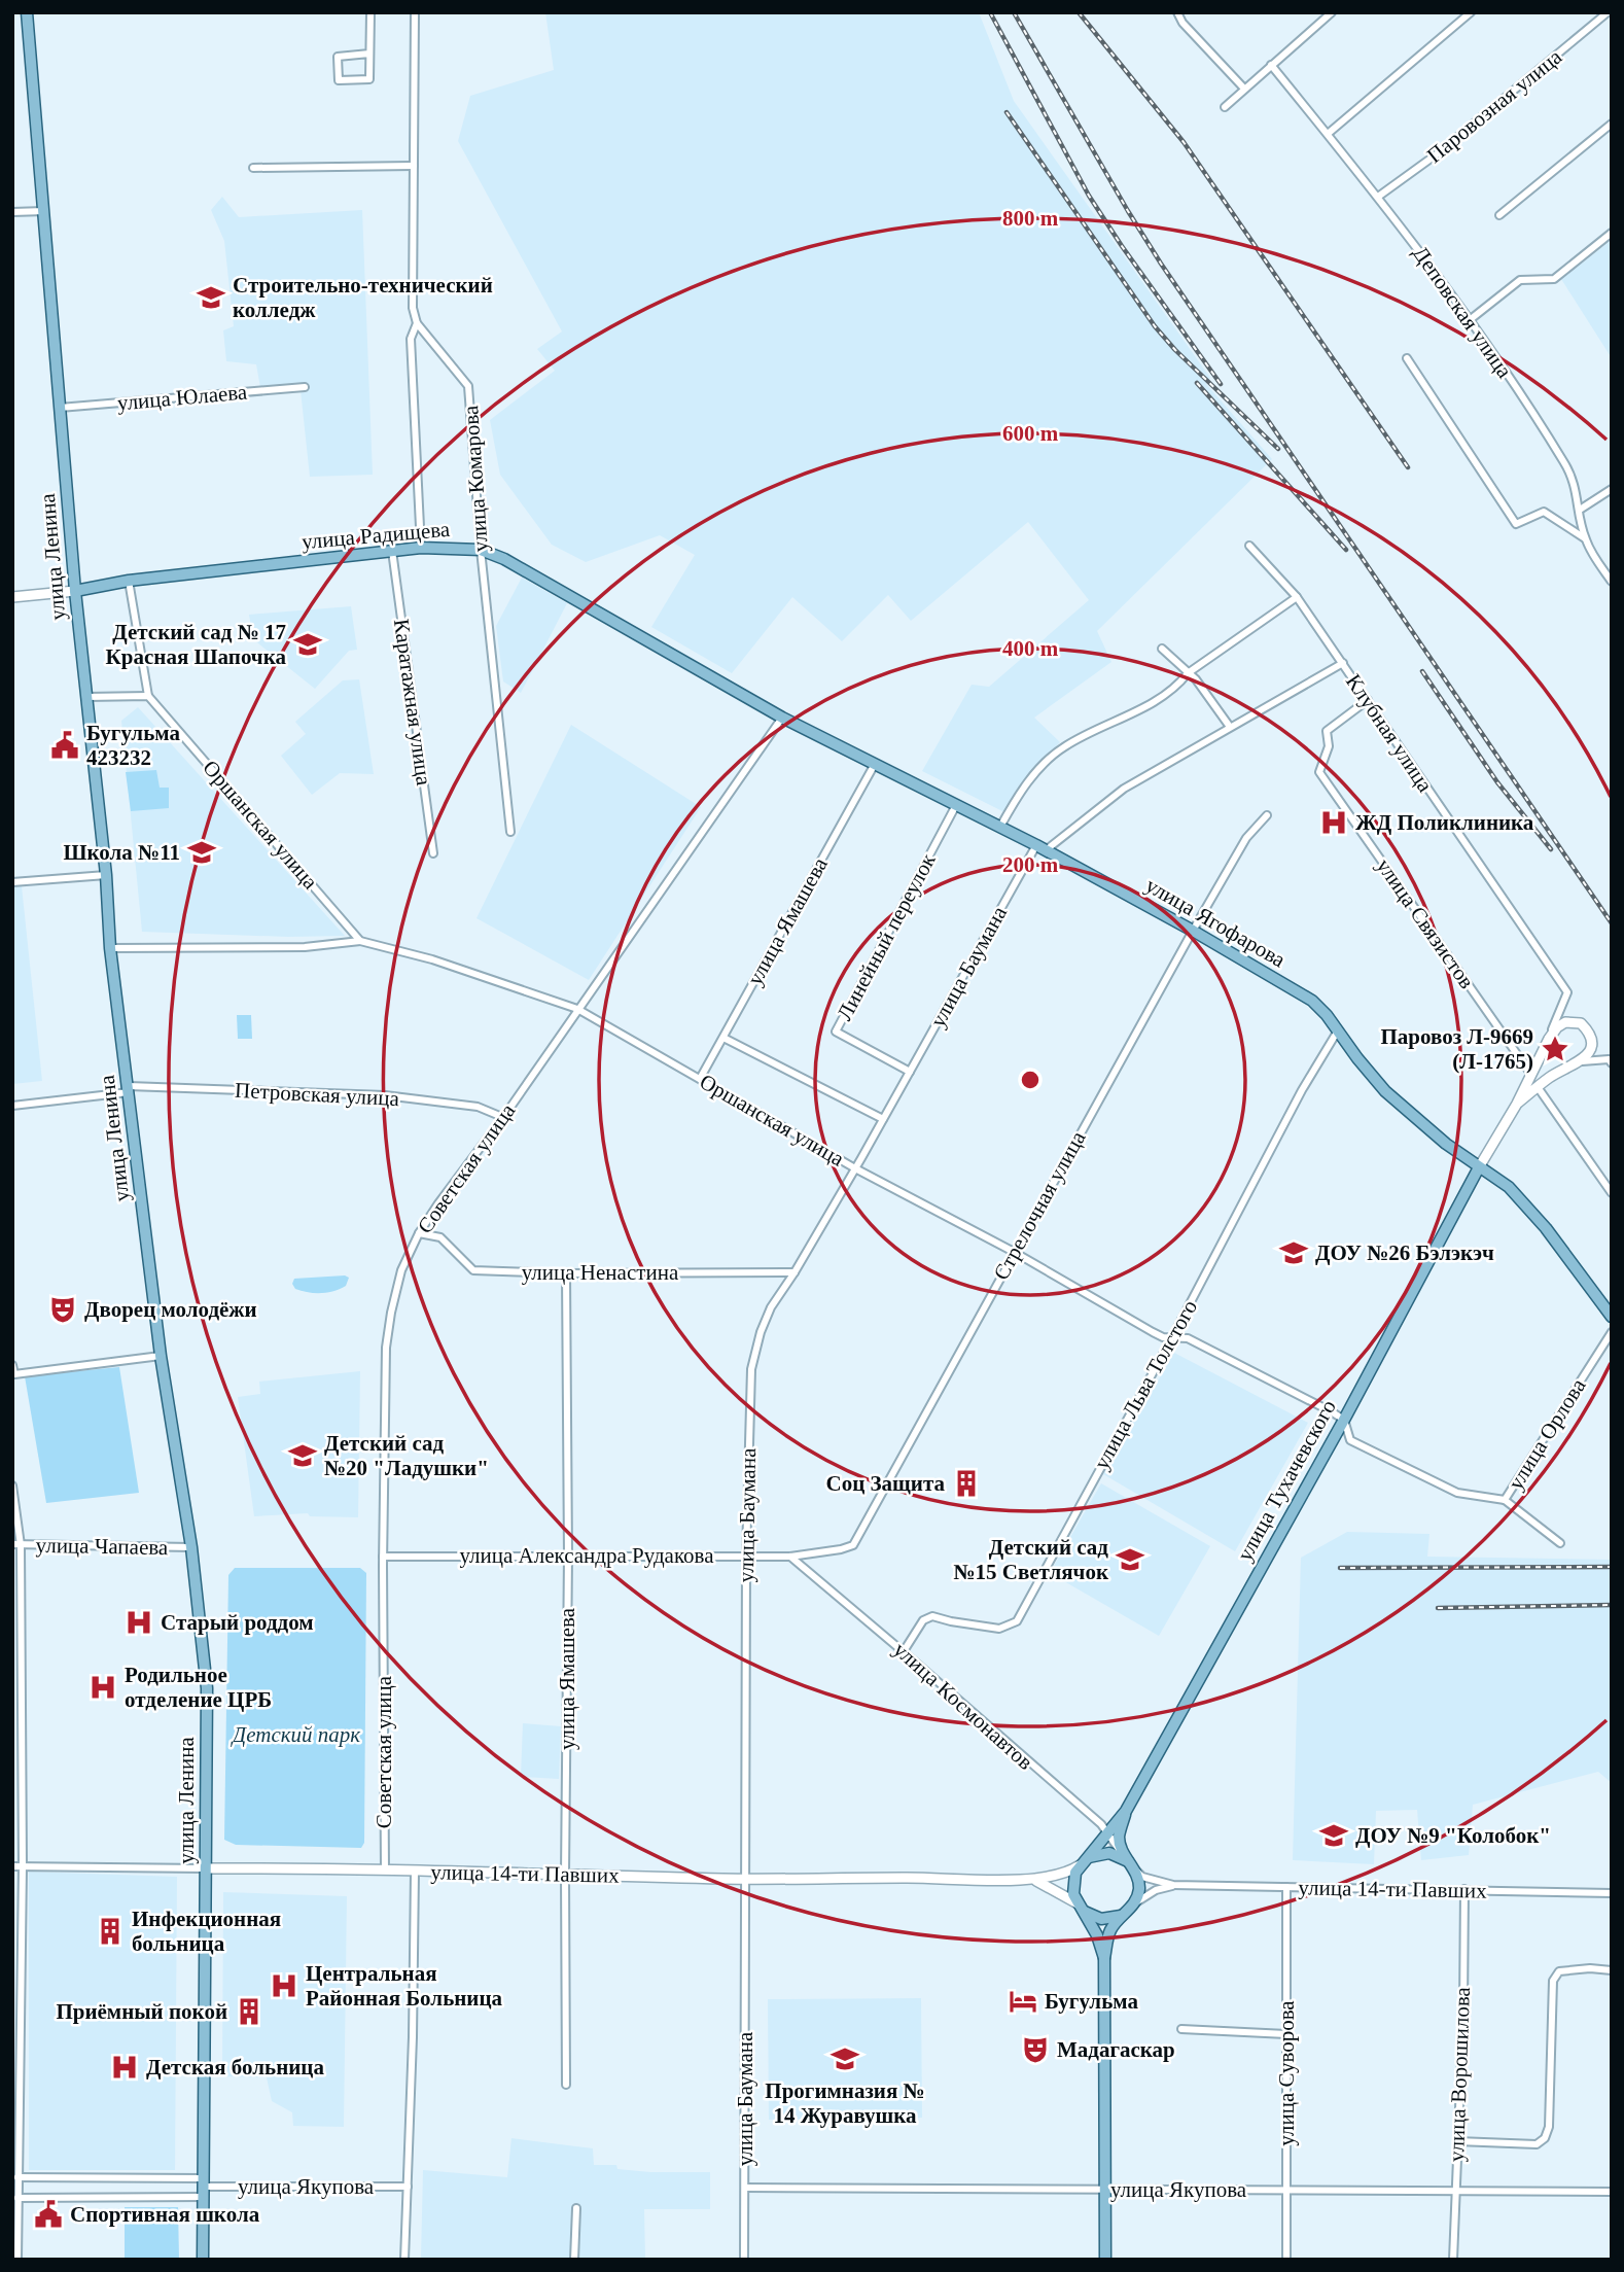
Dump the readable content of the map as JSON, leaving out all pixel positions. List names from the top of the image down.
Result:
{
  "streets": {
    "main road": [
      "улица Радищева",
      "улица Ленина",
      "улица Ягофарова",
      "улица Тухачевского"
    ],
    "street": [
      "Паровозная улица",
      "Деповская улица",
      "улица Юлаева",
      "улица Комарова",
      "Каратажная улица",
      "Клубная улица",
      "Оршанская улица",
      "улица Ямашева",
      "улица Связистов",
      "Линейный переулок",
      "улица Баумана",
      "Петровская улица",
      "Советская улица",
      "Стрелочная улица",
      "улица Ненастина",
      "улица Льва Толстого",
      "улица Орлова",
      "улица Чапаева",
      "улица Александра Рудакова",
      "улица Космонавтов",
      "улица 14-ти Павших",
      "улица Суворова",
      "улица Ворошилова",
      "улица Якупова"
    ]
  },
  "crossings": [
    ["Паровозная улица", "Деповская улица"],
    ["улица Юлаева", "улица Ленина"],
    ["улица Комарова", "улица Радищева"],
    ["улица Радищева", "улица Ленина"],
    ["улица Радищева", "Каратажная улица"],
    ["улица Радищева", "улица Ягофарова"],
    ["улица Ленина", "Петровская улица"],
    ["улица Ленина", "улица Чапаева"],
    ["улица Ленина", "улица 14-ти Павших"],
    ["улица Ленина", "улица Якупова"],
    ["Клубная улица", "улица Связистов"],
    ["Оршанская улица", "улица Ямашева"],
    ["Оршанская улица", "улица Баумана"],
    ["Оршанская улица", "Советская улица"],
    ["Оршанская улица", "Стрелочная улица"],
    ["Оршанская улица", "улица Льва Толстого"],
    ["Оршанская улица", "улица Орлова"],
    ["Оршанская улица", "улица Тухачевского"],
    ["улица Ямашева", "улица Ягофарова"],
    ["улица Ямашева", "улица Ненастина"],
    ["улица Ямашева", "улица Александра Рудакова"],
    ["улица Ямашева", "улица 14-ти Павших"],
    ["улица Ягофарова", "Линейный переулок"],
    ["улица Ягофарова", "улица Баумана"],
    ["улица Ягофарова", "Советская улица"],
    ["улица Ягофарова", "Стрелочная улица"],
    ["улица Ягофарова", "улица Льва Толстого"],
    ["улица Ягофарова", "улица Тухачевского"],
    ["Линейный переулок", "улица Баумана"],
    ["улица Баумана", "улица Ненастина"],
    ["улица Баумана", "улица Александра Рудакова"],
    ["улица Баумана", "улица 14-ти Павших"],
    ["улица Баумана", "улица Якупова"],
    ["Петровская улица", "Советская улица"],
    ["Советская улица", "улица Ненастина"],
    ["Советская улица", "улица Александра Рудакова"],
    ["Советская улица", "улица 14-ти Павших"],
    ["Стрелочная улица", "улица Александра Рудакова"],
    ["Стрелочная улица", "улица Космонавтов"],
    ["улица Льва Толстого", "улица Космонавтов"],
    ["улица Александра Рудакова", "улица Космонавтов"],
    ["улица 14-ти Павших", "улица Суворова"],
    ["улица 14-ти Павших", "улица Ворошилова"],
    ["улица Суворова", "улица Якупова"],
    ["улица Ворошилова", "улица Якупова"]
  ],
  "parks": ["Детский парк"],
  "places": {
    "school or university": [
      "Строительно-технический колледж",
      "Детский сад № 17 Красная Шапочка",
      "Школа №11",
      "ДОУ №26 Бэлэкэч",
      "Детский сад №20 \"Ладушки\"",
      "Детский сад №15 Светлячок",
      "ДОУ №9 \"Колобок\"",
      "Прогимназия № 14 Журавушка"
    ],
    "public building": ["Бугульма 423232", "Спортивная школа"],
    "hospital": [
      "ЖД Поликлиника",
      "Старый роддом",
      "Родильное отделение ЦРБ",
      "Центральная Районная Больница",
      "Детская больница"
    ],
    "place": ["Паровоз Л-9669 (Л-1765)"],
    "theatre": ["Дворец молодёжи", "Мадагаскар"],
    "building": ["Соц Защита", "Инфекционная больница", "Приёмный покой"],
    "hotel": ["Бугульма"]
  },
  "rings": [
    "800 m",
    "600 m",
    "400 m",
    "200 m"
  ]
}
